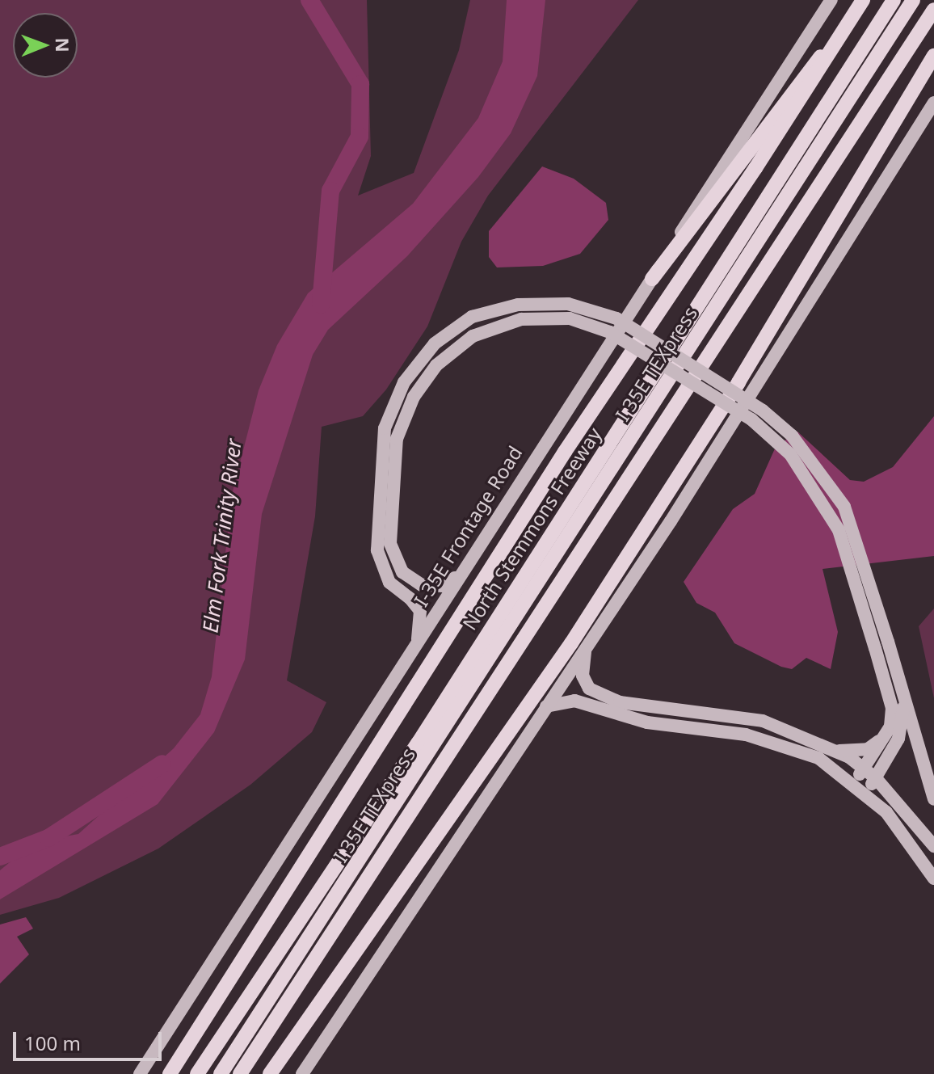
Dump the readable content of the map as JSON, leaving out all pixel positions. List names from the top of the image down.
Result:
{
  "streets": {
    "highway": ["I 35E TEXpress", "North Stemmons Freeway"],
    "main road": ["I-35E Frontage Road"]
  },
  "crossings": [
    ["I 35E TEXpress", "North Stemmons Freeway"]
  ],
  "water": ["Elm Fork Trinity River"],
  "scale_bar": "100 m",
  "north": "right"
}
